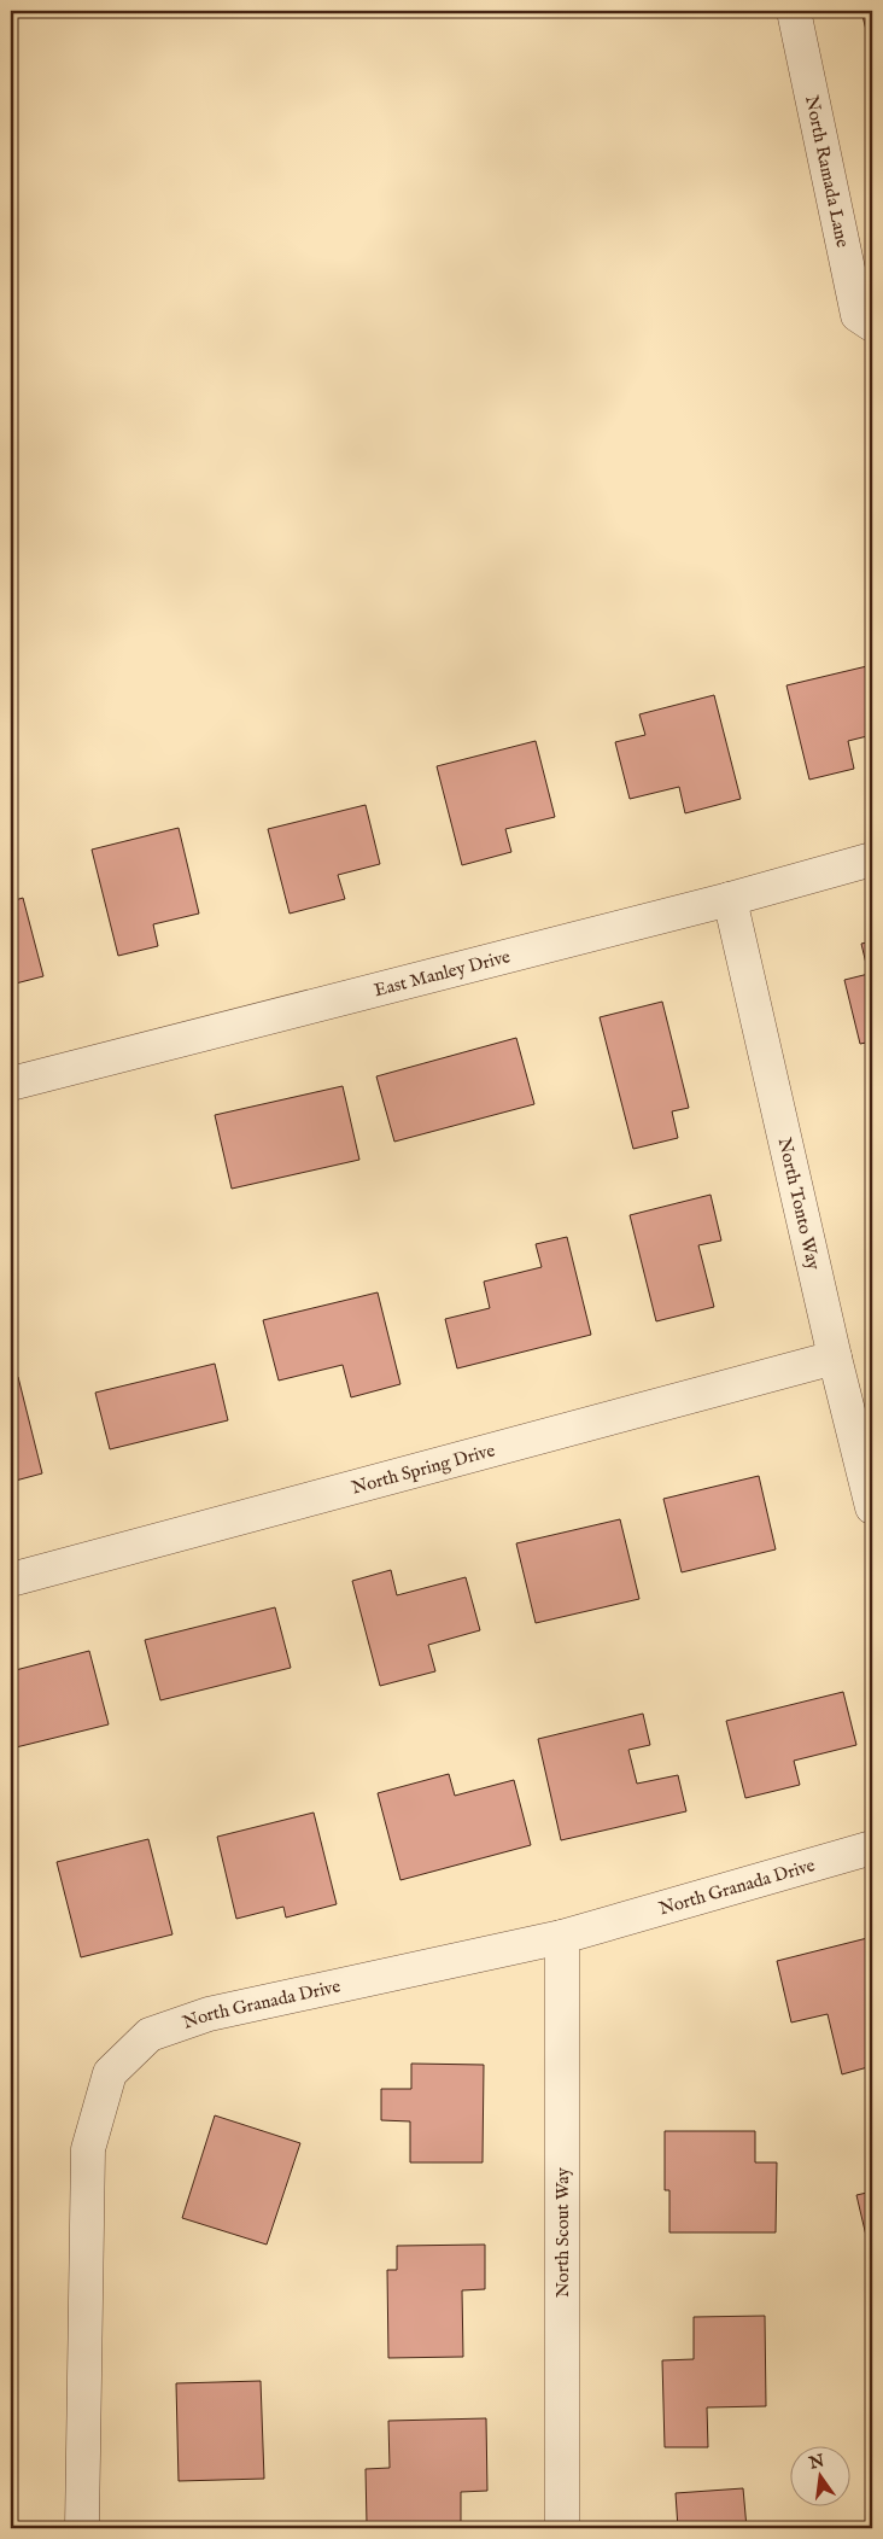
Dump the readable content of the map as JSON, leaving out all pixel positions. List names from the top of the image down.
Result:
{
  "streets": {
    "street": [
      "North Ramada Lane",
      "East Manley Drive",
      "North Tonto Way",
      "North Spring Drive",
      "North Granada Drive",
      "North Scout Way"
    ]
  },
  "crossings": [
    ["East Manley Drive", "North Tonto Way"],
    ["North Tonto Way", "North Spring Drive"],
    ["North Granada Drive", "North Scout Way"]
  ],
  "north": "top"
}
